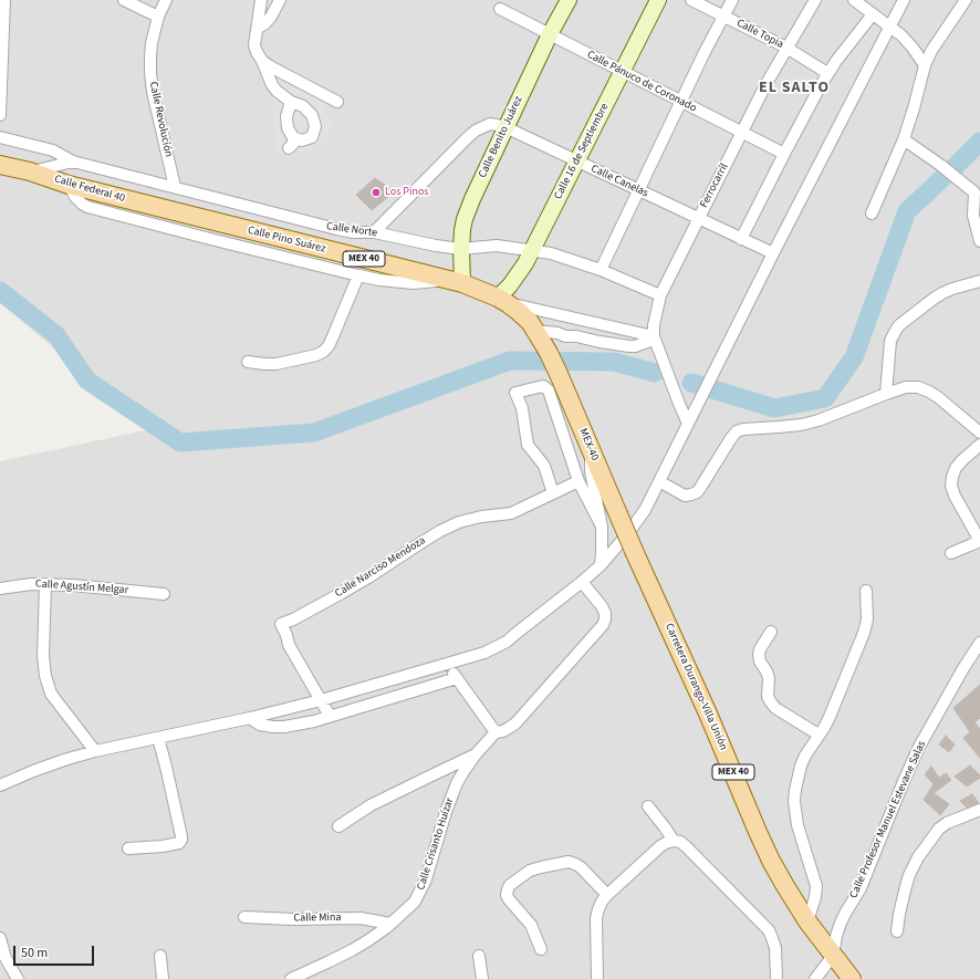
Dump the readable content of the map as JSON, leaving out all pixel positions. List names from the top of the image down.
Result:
{
  "streets": {
    "main road": [
      "Calle Federal 40",
      "Calle Pino Suárez",
      "MEX 40",
      "MEX-40",
      "Carretera Durango-Villa Unión"
    ],
    "street": [
      "Calle Topia",
      "Calle Pánuco de Coronado",
      "Calle Revolución",
      "Calle Benito Juárez",
      "Calle 16 de Septiembre",
      "Calle Canelas",
      "Ferrocarril",
      "Calle Norte",
      "Calle Narciso Mendoza",
      "Calle Agustín Melgar",
      "Calle Profesor Manuel Estevane Salas",
      "Calle Crisanto Huízar",
      "Calle Mina"
    ]
  },
  "crossings": [
    ["Calle Topia", "Ferrocarril"],
    ["Calle Pánuco de Coronado", "Calle Benito Juárez"],
    ["Calle Pánuco de Coronado", "Calle 16 de Septiembre"],
    ["Calle Pánuco de Coronado", "Ferrocarril"],
    ["Calle Revolución", "Calle Norte"],
    ["Calle Benito Juárez", "Calle Canelas"],
    ["Calle Benito Juárez", "Calle Norte"],
    ["Calle Benito Juárez", "Calle Pino Suárez"],
    ["Calle 16 de Septiembre", "Calle Canelas"],
    ["Calle 16 de Septiembre", "Calle Norte"],
    ["Calle 16 de Septiembre", "Calle Pino Suárez"],
    ["Calle Canelas", "Ferrocarril"],
    ["Calle Canelas", "Calle Norte"],
    ["Ferrocarril", "Calle Norte"],
    ["Calle Federal 40", "Calle Pino Suárez"],
    ["Calle Pino Suárez", "MEX-40"],
    ["MEX-40", "Carretera Durango-Villa Unión"],
    ["Carretera Durango-Villa Unión", "Calle Profesor Manuel Estevane Salas"],
    ["Calle Crisanto Huízar", "Calle Mina"]
  ],
  "districts": ["EL SALTO"],
  "places": ["Los Pinos"],
  "scale_bar": "50 m"
}
